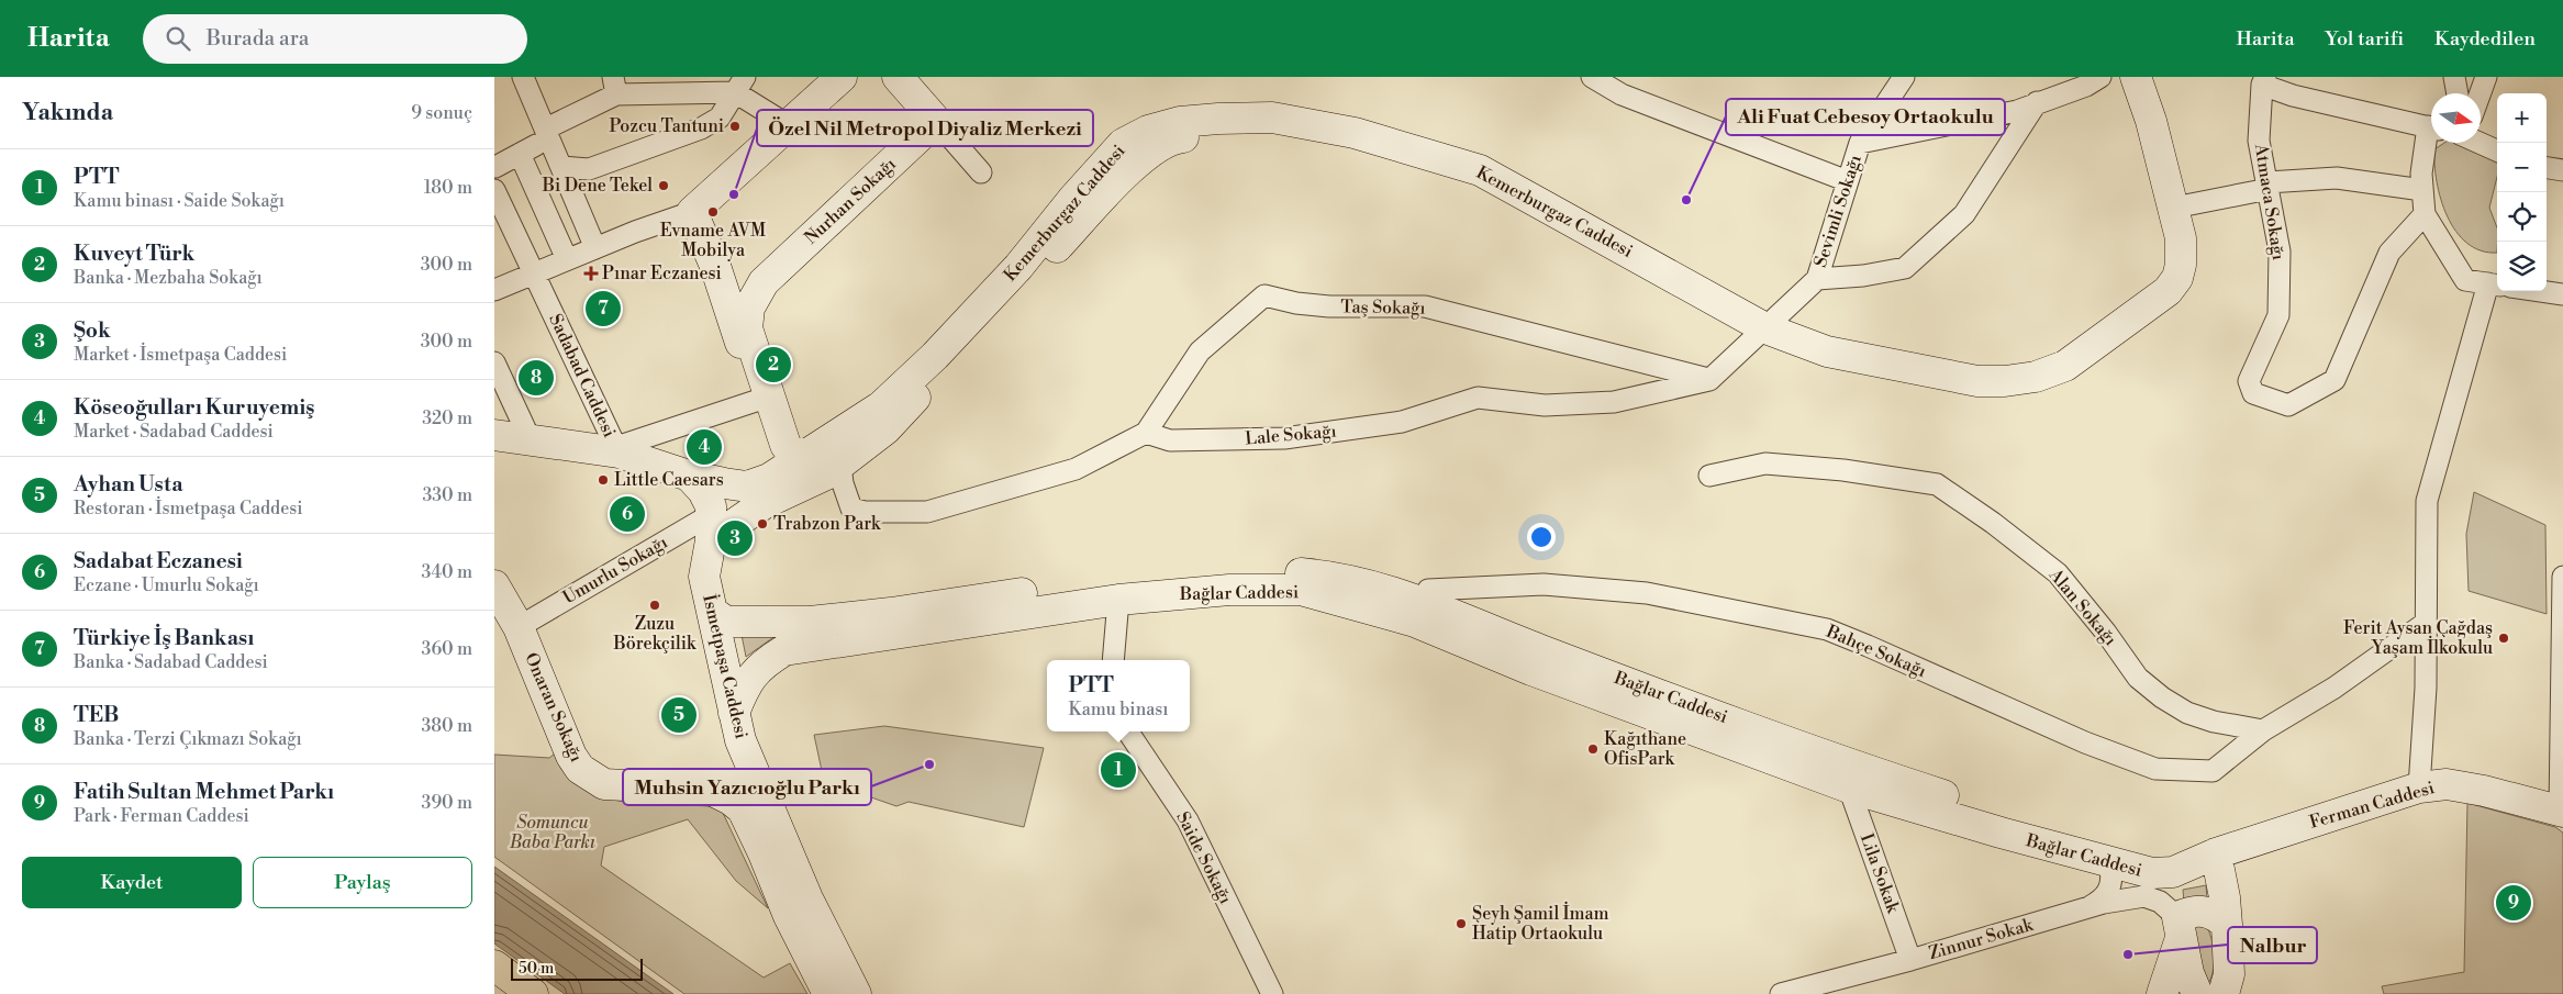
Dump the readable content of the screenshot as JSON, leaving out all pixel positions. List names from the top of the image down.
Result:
{
  "streets": {
    "street": [
      "Nurhan Sokağı",
      "Atmaca Sokağı",
      "Sevimli Sokağı",
      "Kemerburgaz Caddesi",
      "Taş Sokağı",
      "Sadabad Caddesi",
      "Lale Sokağı",
      "Umurlu Sokağı",
      "Bağlar Caddesi",
      "Alan Sokağı",
      "Bahçe Sokağı",
      "İsmetpaşa Caddesi",
      "Onaran Sokağı",
      "Ferman Caddesi",
      "Saide Sokağı",
      "Lila Sokak",
      "Zinnur Sokak"
    ]
  },
  "crossings": [
    ["Nurhan Sokağı", "Kemerburgaz Caddesi"],
    ["Nurhan Sokağı", "Sadabad Caddesi"],
    ["Sevimli Sokağı", "Kemerburgaz Caddesi"],
    ["Sevimli Sokağı", "Lale Sokağı"],
    ["Kemerburgaz Caddesi", "Sadabad Caddesi"],
    ["Kemerburgaz Caddesi", "Lale Sokağı"],
    ["Taş Sokağı", "Lale Sokağı"],
    ["Umurlu Sokağı", "İsmetpaşa Caddesi"],
    ["Umurlu Sokağı", "Onaran Sokağı"],
    ["Bağlar Caddesi", "Bahçe Sokağı"],
    ["Bağlar Caddesi", "İsmetpaşa Caddesi"],
    ["Bağlar Caddesi", "Onaran Sokağı"],
    ["Bağlar Caddesi", "Ferman Caddesi"],
    ["Bağlar Caddesi", "Lila Sokak"],
    ["Alan Sokağı", "Bahçe Sokağı"],
    ["Lila Sokak", "Zinnur Sokak"]
  ],
  "parks": ["Somuncu Baba Parkı"],
  "places": {
    "other": [
      "Pozcu Tantuni",
      "Bi Dene Tekel",
      "Özel Nil Metropol Diyaliz Merkezi",
      "Ali Fuat Cebesoy Ortaokulu",
      "Evname AVM Mobilya",
      "Little Caesars",
      "Trabzon Park",
      "Zuzu Börekçilik",
      "Ferit Aysan Çağdaş Yaşam İlkokulu",
      "Kağıthane OfisPark",
      "Muhsin Yazıcıoğlu Parkı",
      "Şeyh Şamil İmam Hatip Ortaokulu",
      "Nalbur"
    ],
    "health": ["Pınar Eczanesi"]
  },
  "scale_bar": "50 m",
  "north": "right",
  "page": {
    "header": "Harita",
    "search": "Burada ara",
    "nav": ["Harita", "Yol tarifi", "Kaydedilen"],
    "heading": ["Yakında", "9 sonuç"],
    "map_buttons": ["+", "−"],
    "list": [
      {
        "mark": "1",
        "name": "PTT",
        "note": "Kamu binası · Saide Sokağı",
        "value": "180 m"
      },
      {
        "mark": "2",
        "name": "Kuveyt Türk",
        "note": "Banka · Mezbaha Sokağı",
        "value": "300 m"
      },
      {
        "mark": "3",
        "name": "Şok",
        "note": "Market · İsmetpaşa Caddesi",
        "value": "300 m"
      },
      {
        "mark": "4",
        "name": "Köseoğulları Kuruyemiş",
        "note": "Market · Sadabad Caddesi",
        "value": "320 m"
      },
      {
        "mark": "5",
        "name": "Ayhan Usta",
        "note": "Restoran · İsmetpaşa Caddesi",
        "value": "330 m"
      },
      {
        "mark": "6",
        "name": "Sadabat Eczanesi",
        "note": "Eczane · Umurlu Sokağı",
        "value": "340 m"
      },
      {
        "mark": "7",
        "name": "Türkiye İş Bankası",
        "note": "Banka · Sadabad Caddesi",
        "value": "360 m"
      },
      {
        "mark": "8",
        "name": "TEB",
        "note": "Banka · Terzi Çıkmazı Sokağı",
        "value": "380 m"
      },
      {
        "mark": "9",
        "name": "Fatih Sultan Mehmet Parkı",
        "note": "Park · Ferman Caddesi",
        "value": "390 m"
      }
    ],
    "pins": [
      "7",
      "2",
      "8",
      "4",
      "6",
      "3",
      "5",
      "1",
      "9"
    ],
    "popup": ["PTT", "Kamu binası"],
    "buttons": ["Kaydet", "Paylaş"],
    "scale": "50 m"
  }
}
